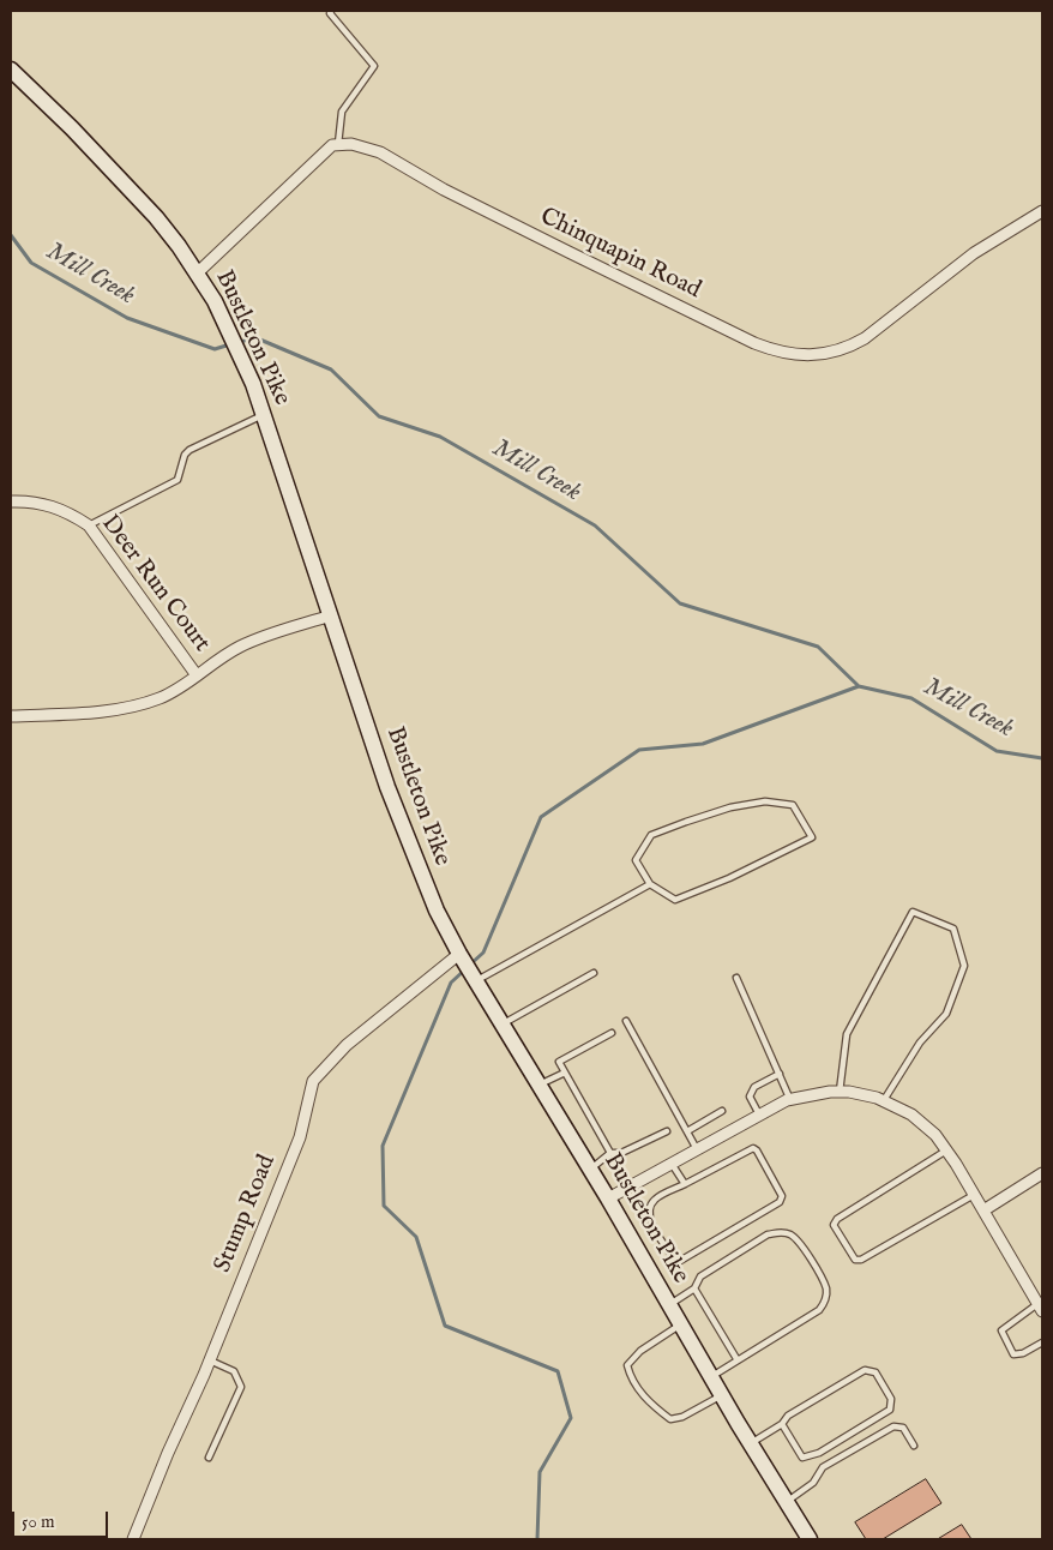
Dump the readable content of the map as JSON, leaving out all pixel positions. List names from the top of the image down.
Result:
{
  "streets": {
    "main road": ["Bustleton Pike"],
    "street": ["Chinquapin Road", "Deer Run Court", "Stump Road"]
  },
  "crossings": [
    ["Bustleton Pike", "Stump Road"]
  ],
  "water": ["Mill Creek"],
  "scale_bar": "50 m"
}
